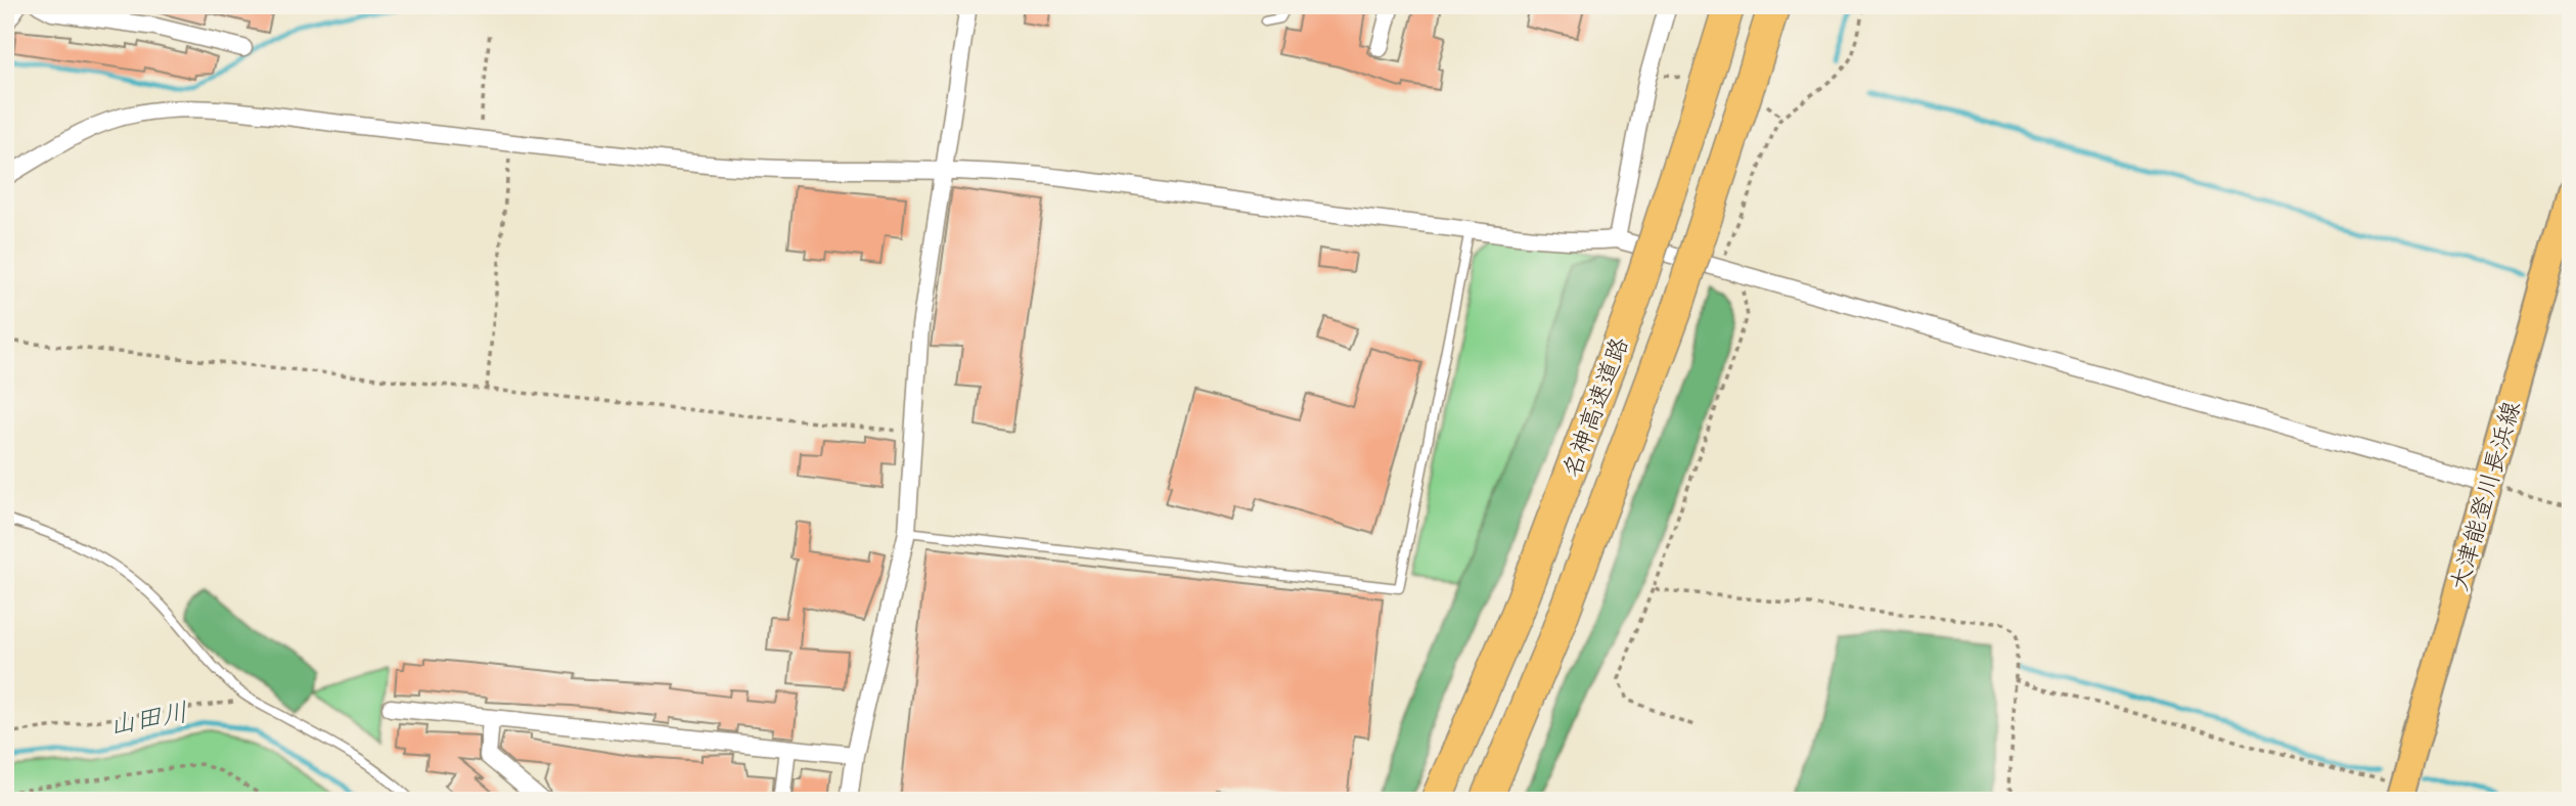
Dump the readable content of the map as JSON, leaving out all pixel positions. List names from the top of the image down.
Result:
{
  "streets": {
    "highway": ["名神高速道路"],
    "main road": ["大津能登川長浜線"]
  },
  "water": ["山田川"]
}
